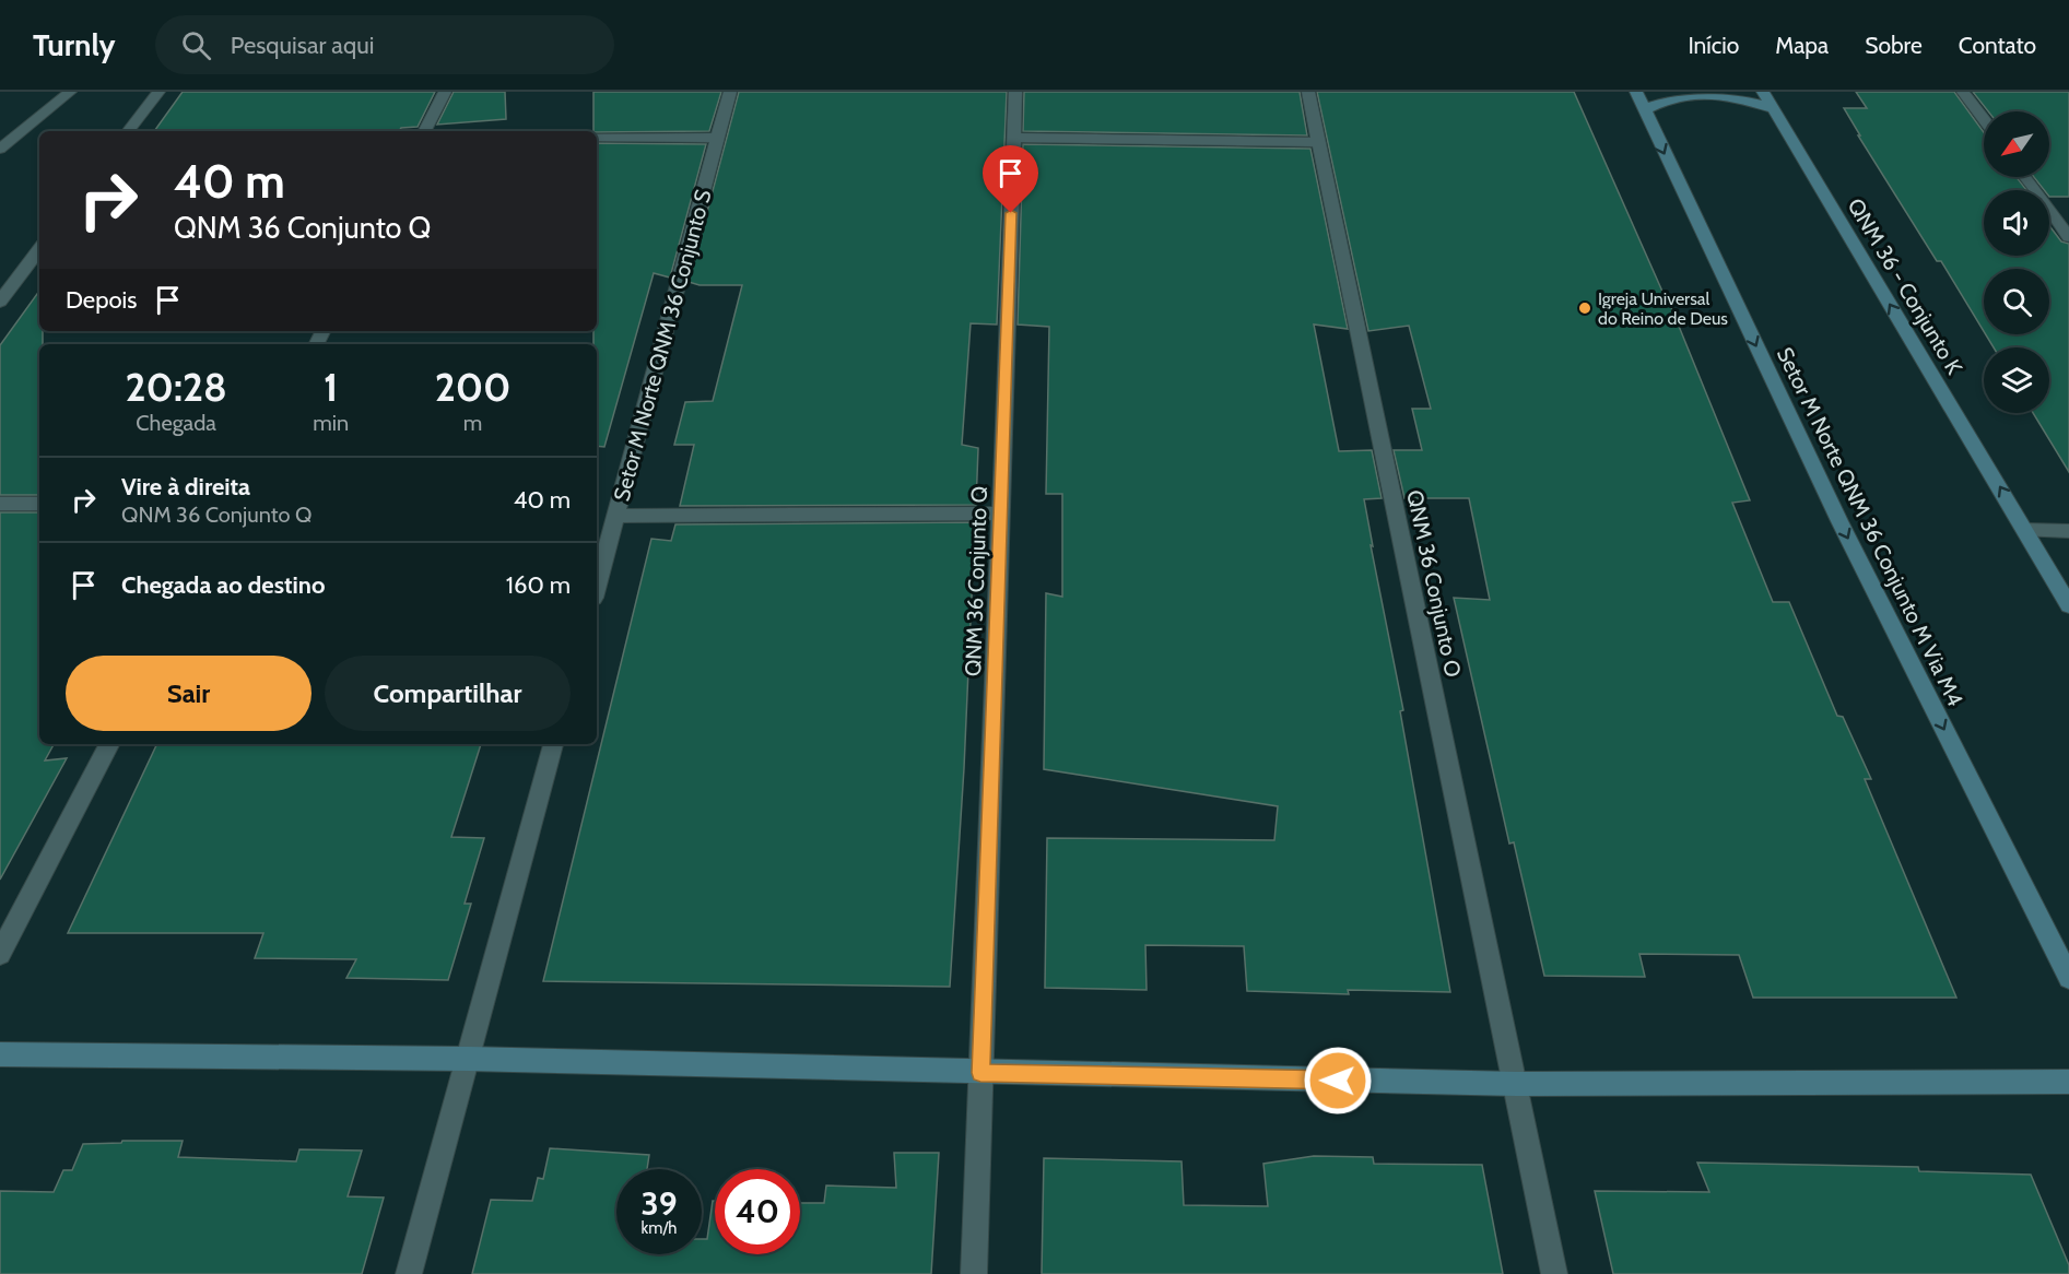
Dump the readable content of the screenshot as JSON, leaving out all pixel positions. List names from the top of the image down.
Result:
{
  "streets": {
    "main road": ["QNM 36 - Conjunto K", "Setor M Norte QNM 36 Conjunto M Via M4"],
    "street": ["Setor M Norte QNM 36 Conjunto S", "QNM 36 Conjunto Q", "QNM 36 Conjunto O"]
  },
  "one_way": ["QNM 36 - Conjunto K", "Setor M Norte QNM 36 Conjunto M Via M4"],
  "places": ["Igreja Universal do Reino de Deus"],
  "north": "bottom left",
  "page": {
    "header": "Turnly",
    "search": "Pesquisar aqui",
    "nav": [
      "Início",
      "Mapa",
      "Sobre",
      "Contato"
    ],
    "turn": ["40 m", "QNM 36 Conjunto Q"],
    "then": "Depois",
    "eta": [
      "20:28",
      "Chegada",
      "1",
      "min",
      "200",
      "m"
    ],
    "list": [
      {
        "name": "Vire à direita",
        "note": "QNM 36 Conjunto Q",
        "value": "40 m"
      },
      {
        "name": "Chegada ao destino",
        "value": "160 m"
      }
    ],
    "buttons": ["Sair", "Compartilhar"],
    "speed": "39 km/h",
    "limit": "40"
  }
}
